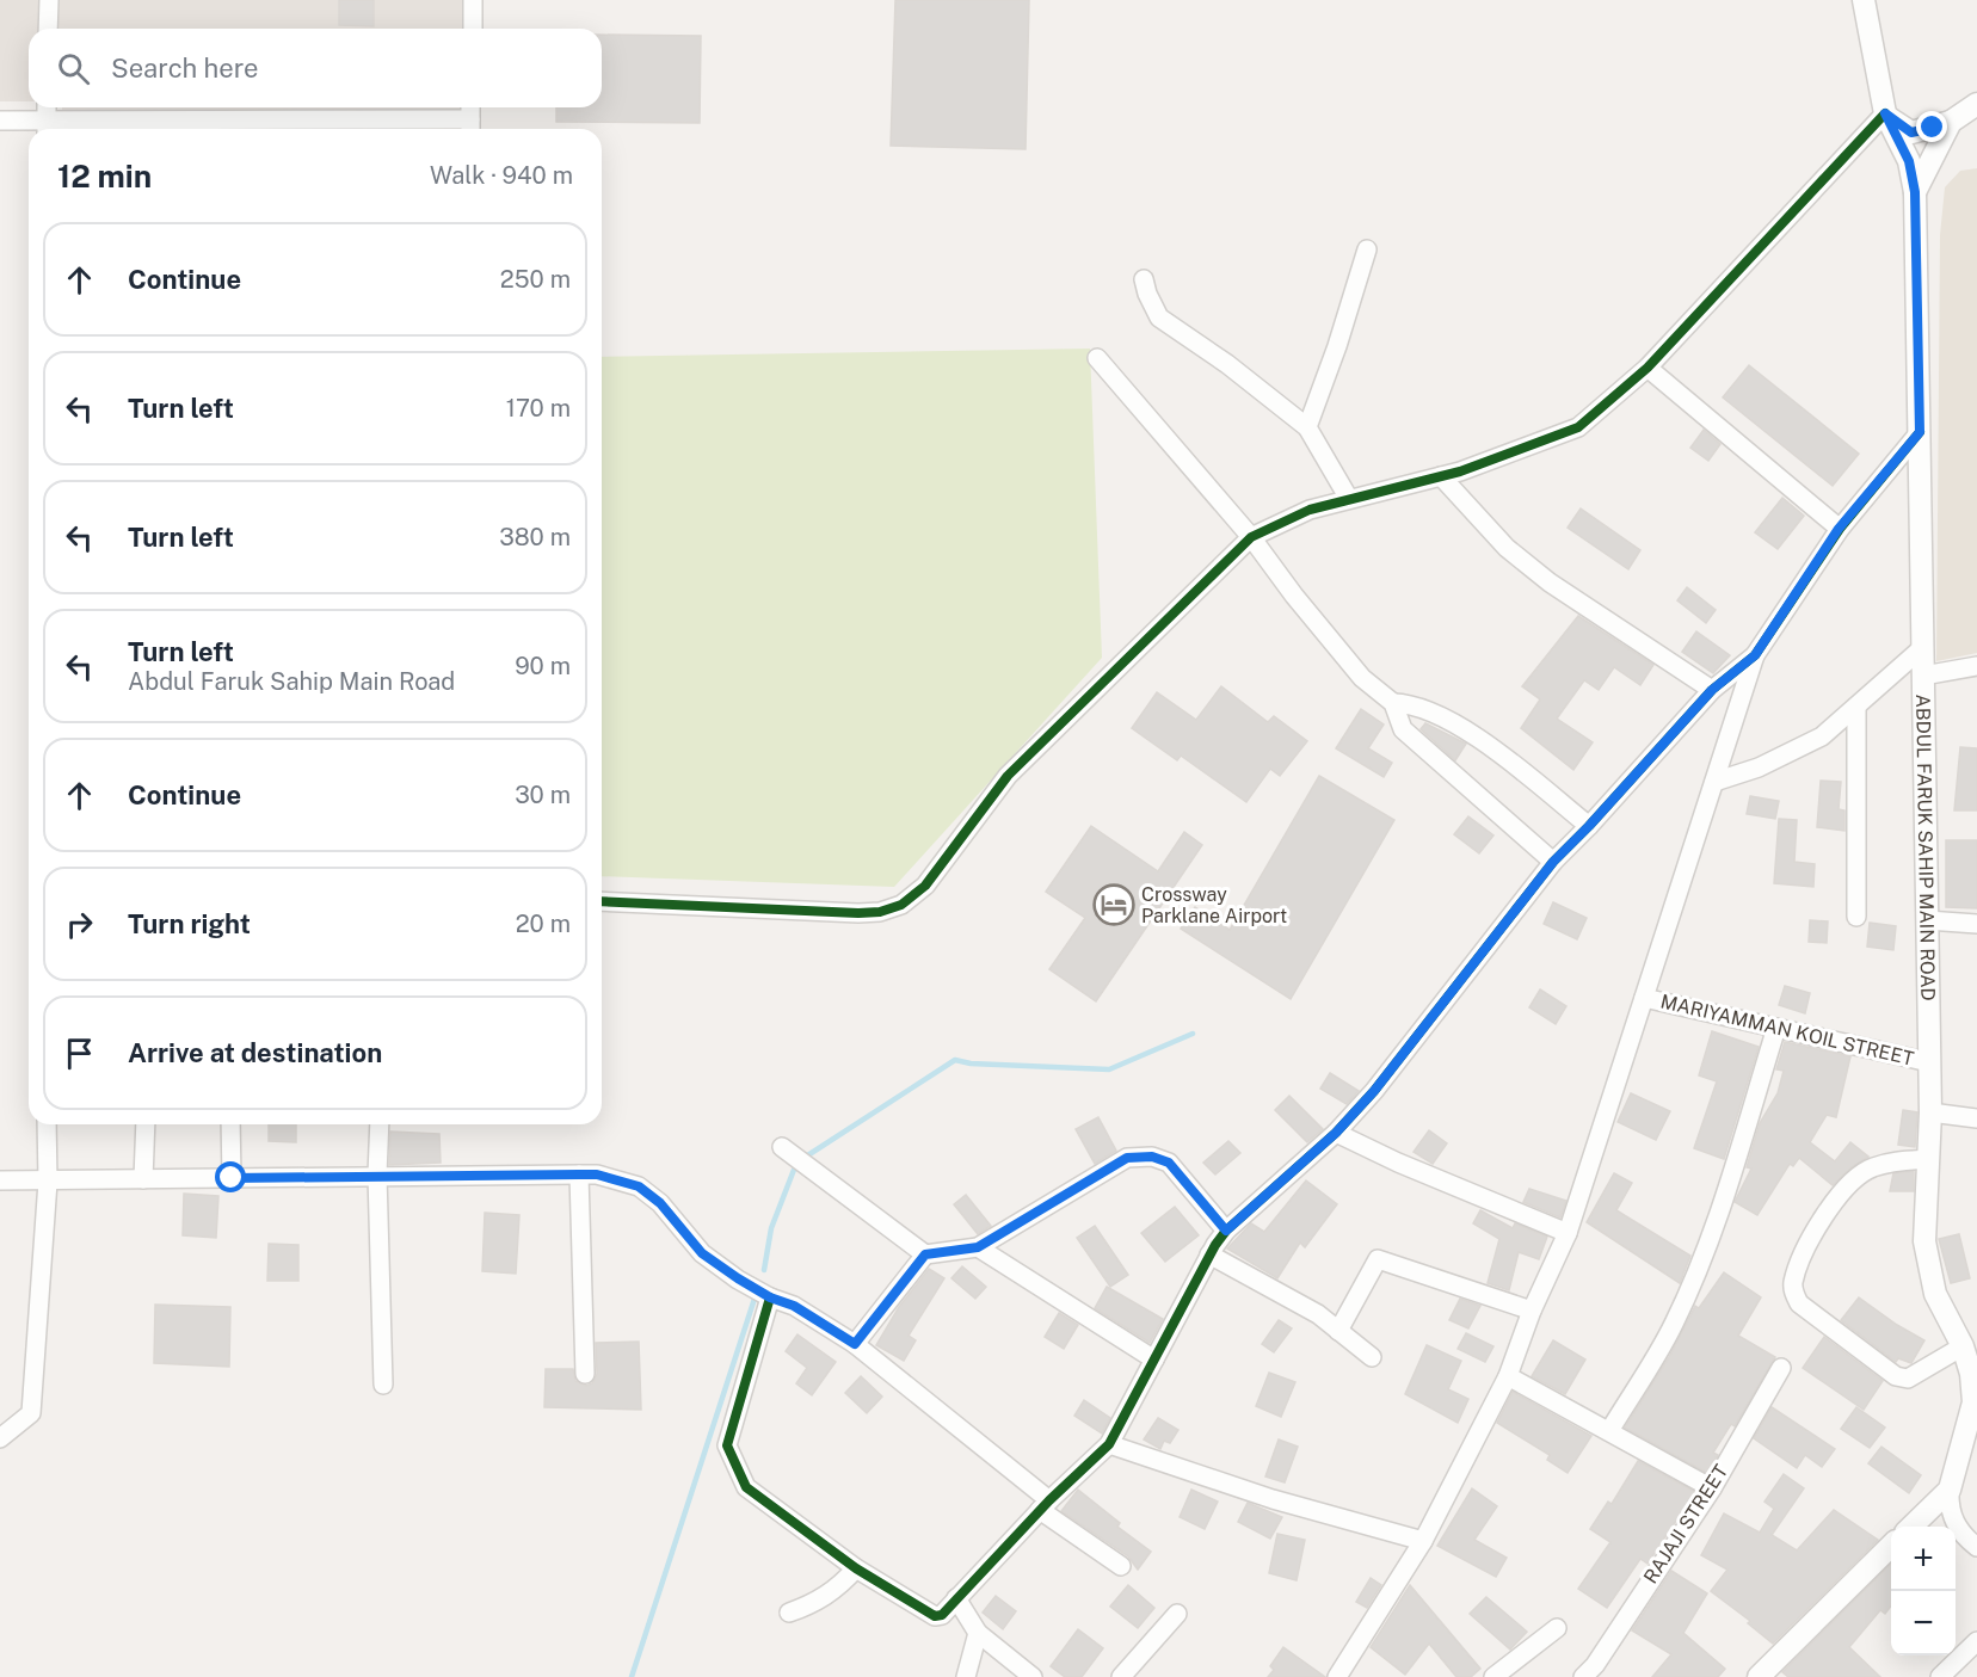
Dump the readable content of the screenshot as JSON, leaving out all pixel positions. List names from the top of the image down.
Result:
{
  "streets": {
    "street": ["ABDUL FARUK SAHIP MAIN ROAD", "MARIYAMMAN KOIL STREET", "RAJAJI STREET"]
  },
  "crossings": [
    ["ABDUL FARUK SAHIP MAIN ROAD", "MARIYAMMAN KOIL STREET"]
  ],
  "places": {
    "hotel": ["Crossway Parklane Airport"]
  },
  "page": {
    "search": "Search here",
    "heading": ["12 min", "Walk · 940 m"],
    "list": [
      ["Continue", "250 m"],
      ["Turn left", "170 m"],
      ["Turn left", "380 m"],
      ["Turn left", "Abdul Faruk Sahip Main Road", "90 m"],
      ["Continue", "30 m"],
      ["Turn right", "20 m"],
      "Arrive at destination"
    ],
    "map_buttons": ["+", "−"]
  }
}
